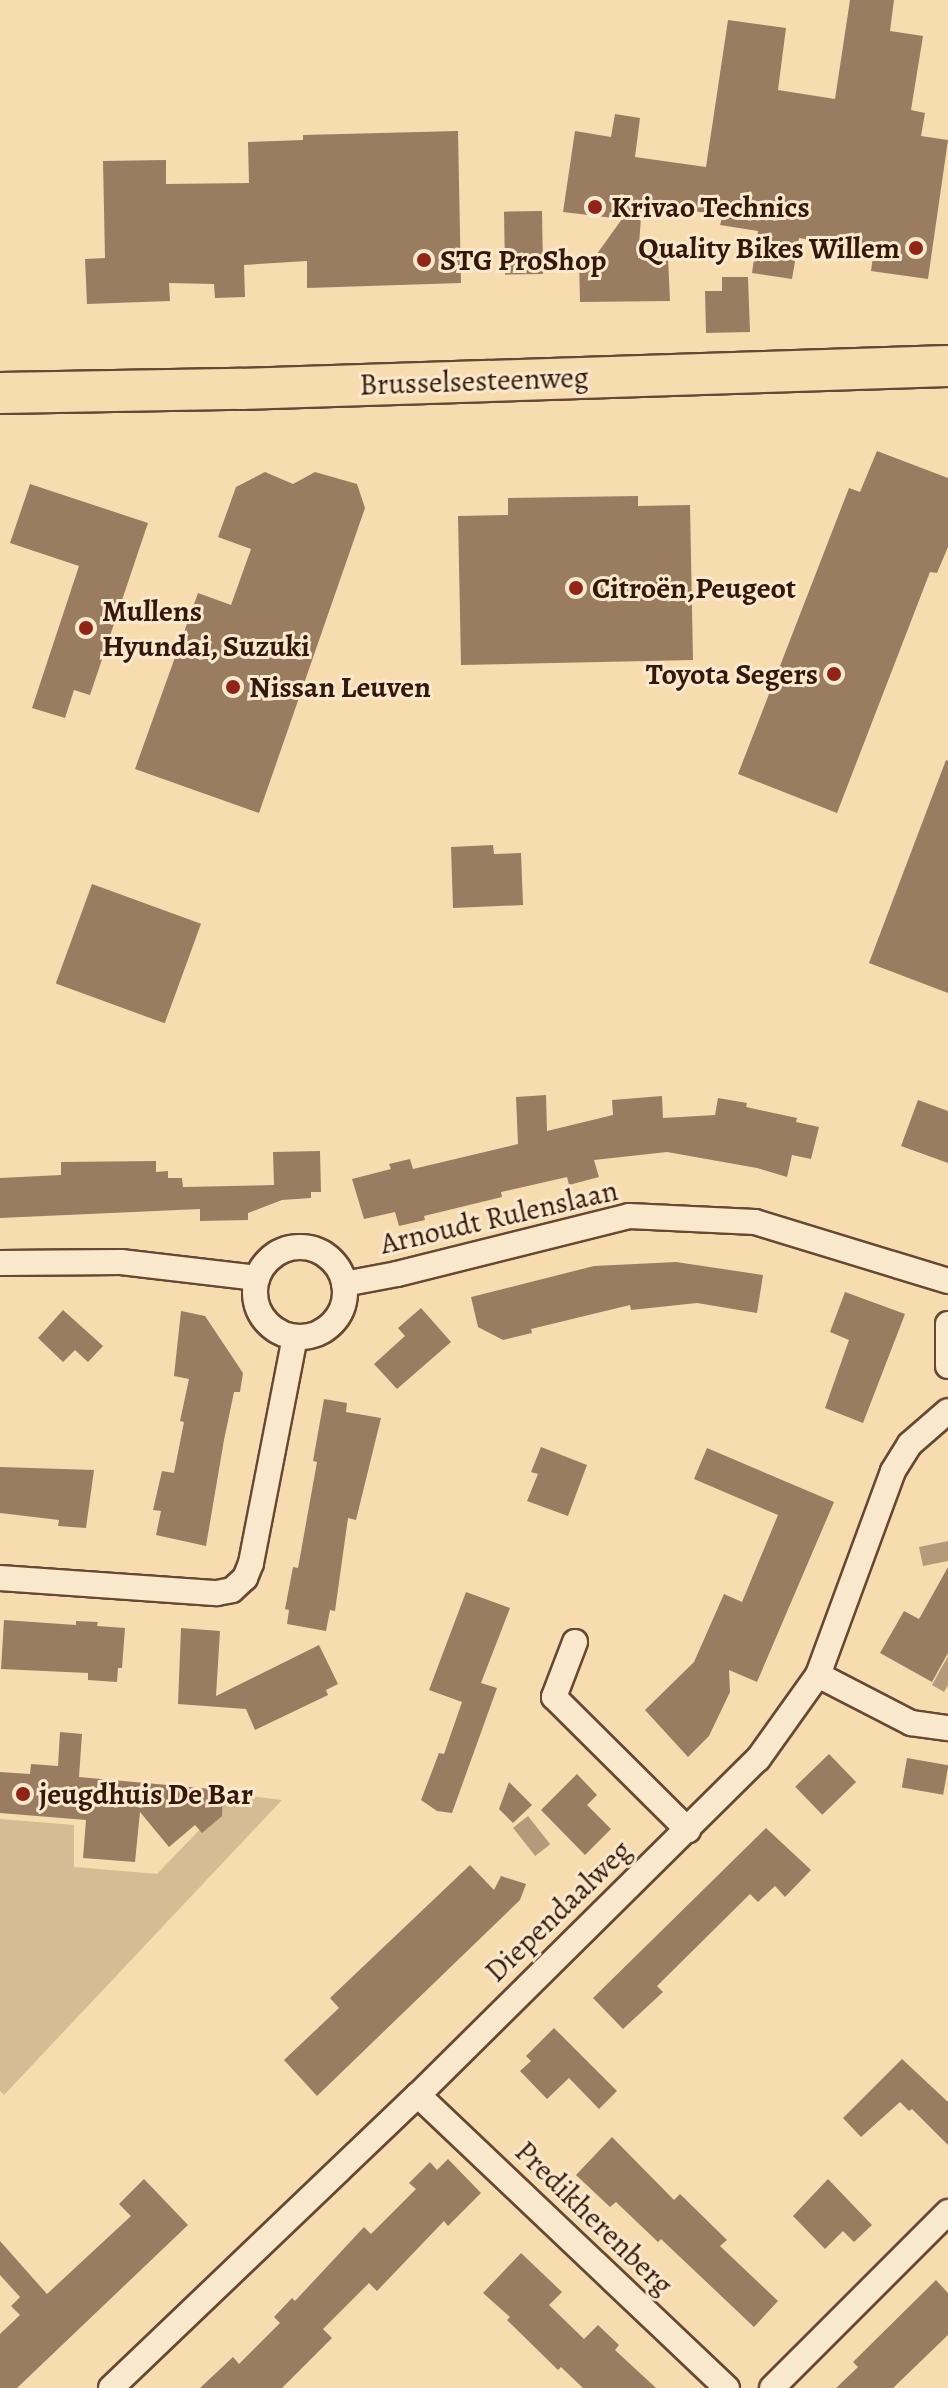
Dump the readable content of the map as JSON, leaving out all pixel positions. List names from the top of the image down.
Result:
{
  "streets": {
    "main road": ["Brusselsesteenweg"],
    "street": ["Arnoudt Rulenslaan", "Diependaalweg", "Predikherenberg"]
  },
  "crossings": [
    ["Diependaalweg", "Predikherenberg"]
  ],
  "places": [
    "Krivao Technics",
    "Quality Bikes Willem",
    "STG ProShop",
    "Citroën,Peugeot",
    "Mullens Hyundai, Suzuki",
    "Toyota Segers",
    "Nissan Leuven",
    "jeugdhuis De Bar"
  ]
}
